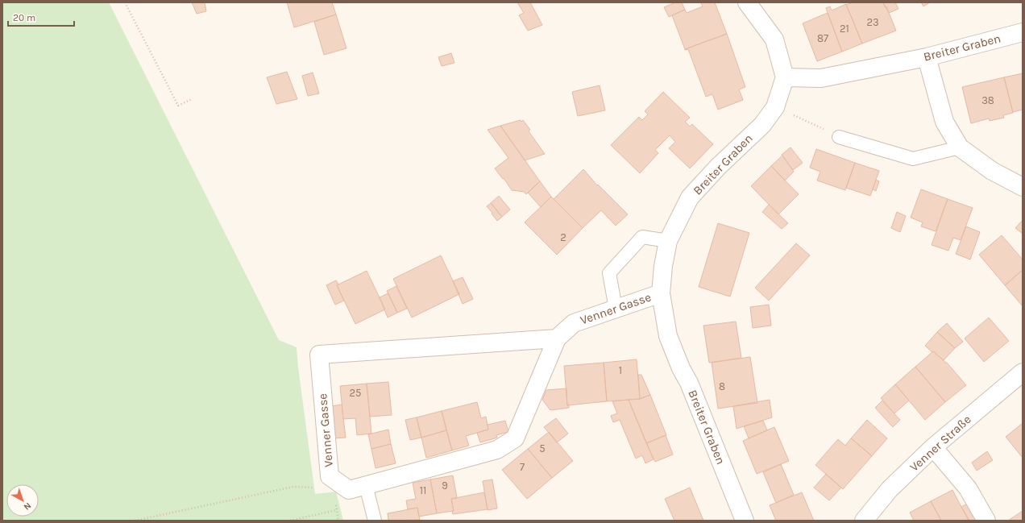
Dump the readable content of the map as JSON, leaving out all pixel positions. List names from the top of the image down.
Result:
{
  "streets": {
    "street": ["Breiter Graben", "Venner Gasse", "Venner Straße"]
  },
  "crossings": [
    ["Breiter Graben", "Venner Gasse"]
  ],
  "house_numbers": [
    "23",
    "21",
    "87",
    "38",
    "2",
    "1",
    "8",
    "25",
    "5",
    "7",
    "9",
    "11"
  ],
  "scale_bar": "20 m",
  "north": "bottom right"
}
